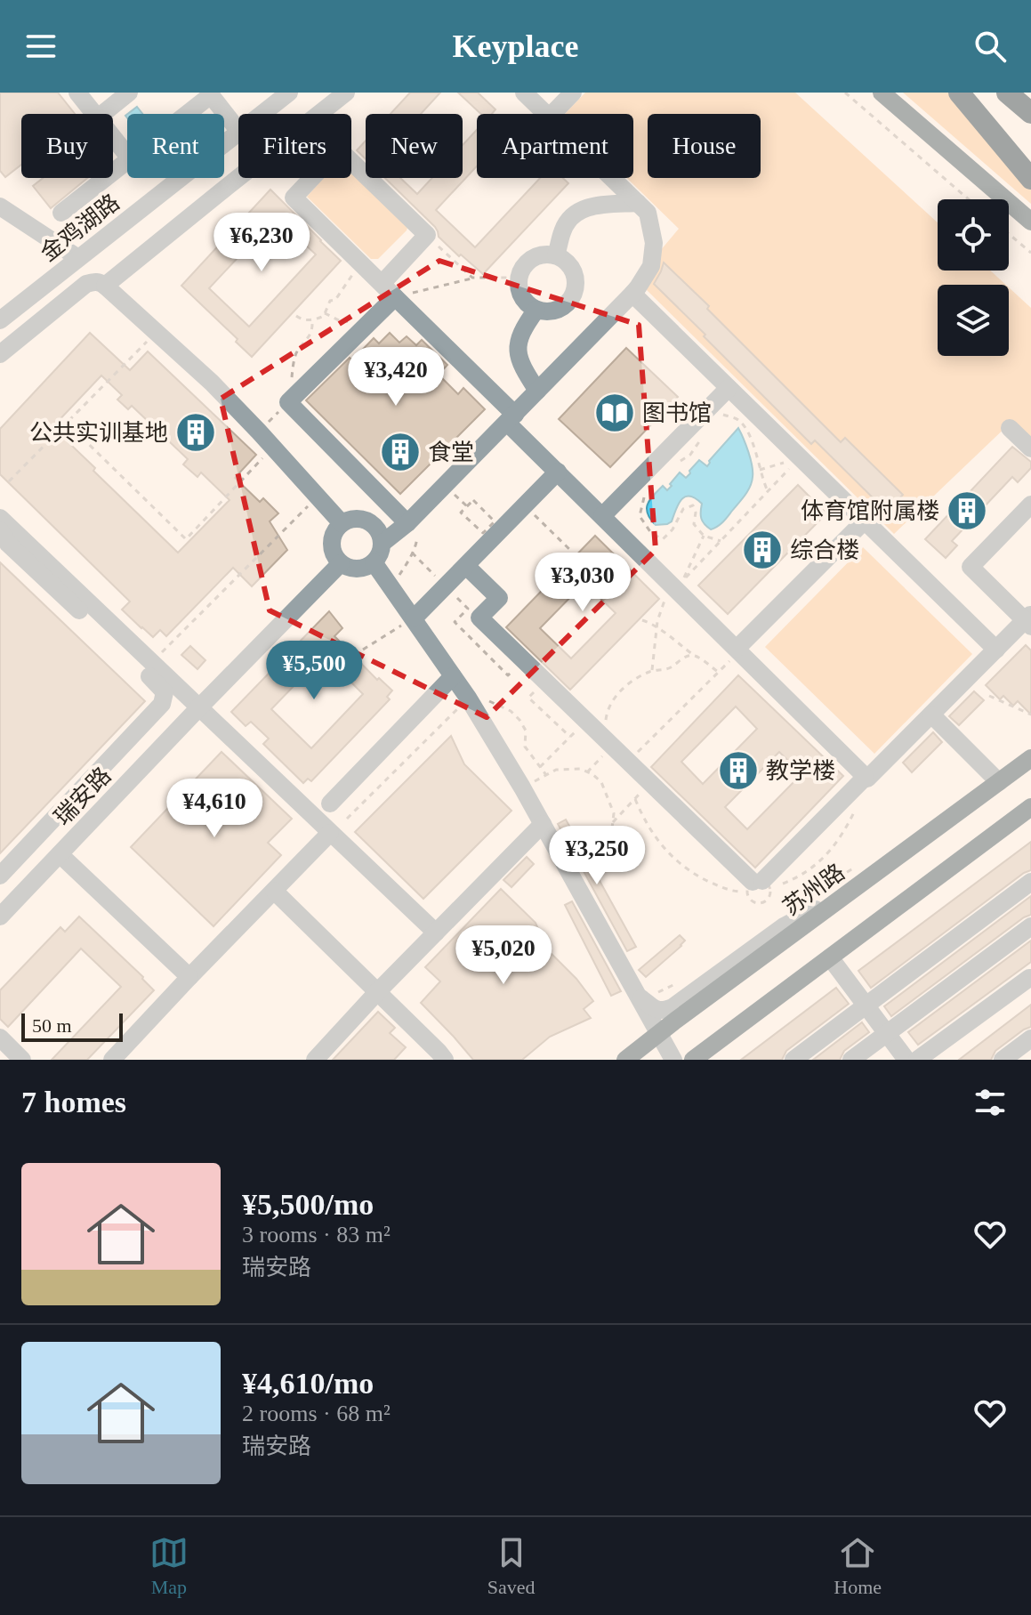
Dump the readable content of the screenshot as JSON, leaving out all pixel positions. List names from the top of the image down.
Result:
{
  "streets": {
    "main road": ["苏州路"],
    "street": ["金鸡湖路", "瑞安路"]
  },
  "places": {
    "library": ["图书馆"],
    "building": [
      "公共实训基地",
      "食堂",
      "体育馆附属楼",
      "综合楼",
      "教学楼"
    ]
  },
  "scale_bar": "50 m",
  "page": {
    "header": "Keyplace",
    "chip": [
      "Buy",
      "Rent",
      "Filters",
      "New",
      "Apartment",
      "House"
    ],
    "price": [
      "¥6,230",
      "¥3,420",
      "¥3,030",
      "¥5,500",
      "¥4,610",
      "¥3,250",
      "¥5,020"
    ],
    "scale": "50 m",
    "heading": "7 homes",
    "list": [
      {
        "name": "¥5,500/mo",
        "note": "3 rooms · 83 m² · 瑞安路"
      },
      {
        "name": "¥4,610/mo",
        "note": "2 rooms · 68 m² · 瑞安路"
      }
    ],
    "tabs": ["Map", "Saved", "Home"]
  }
}
